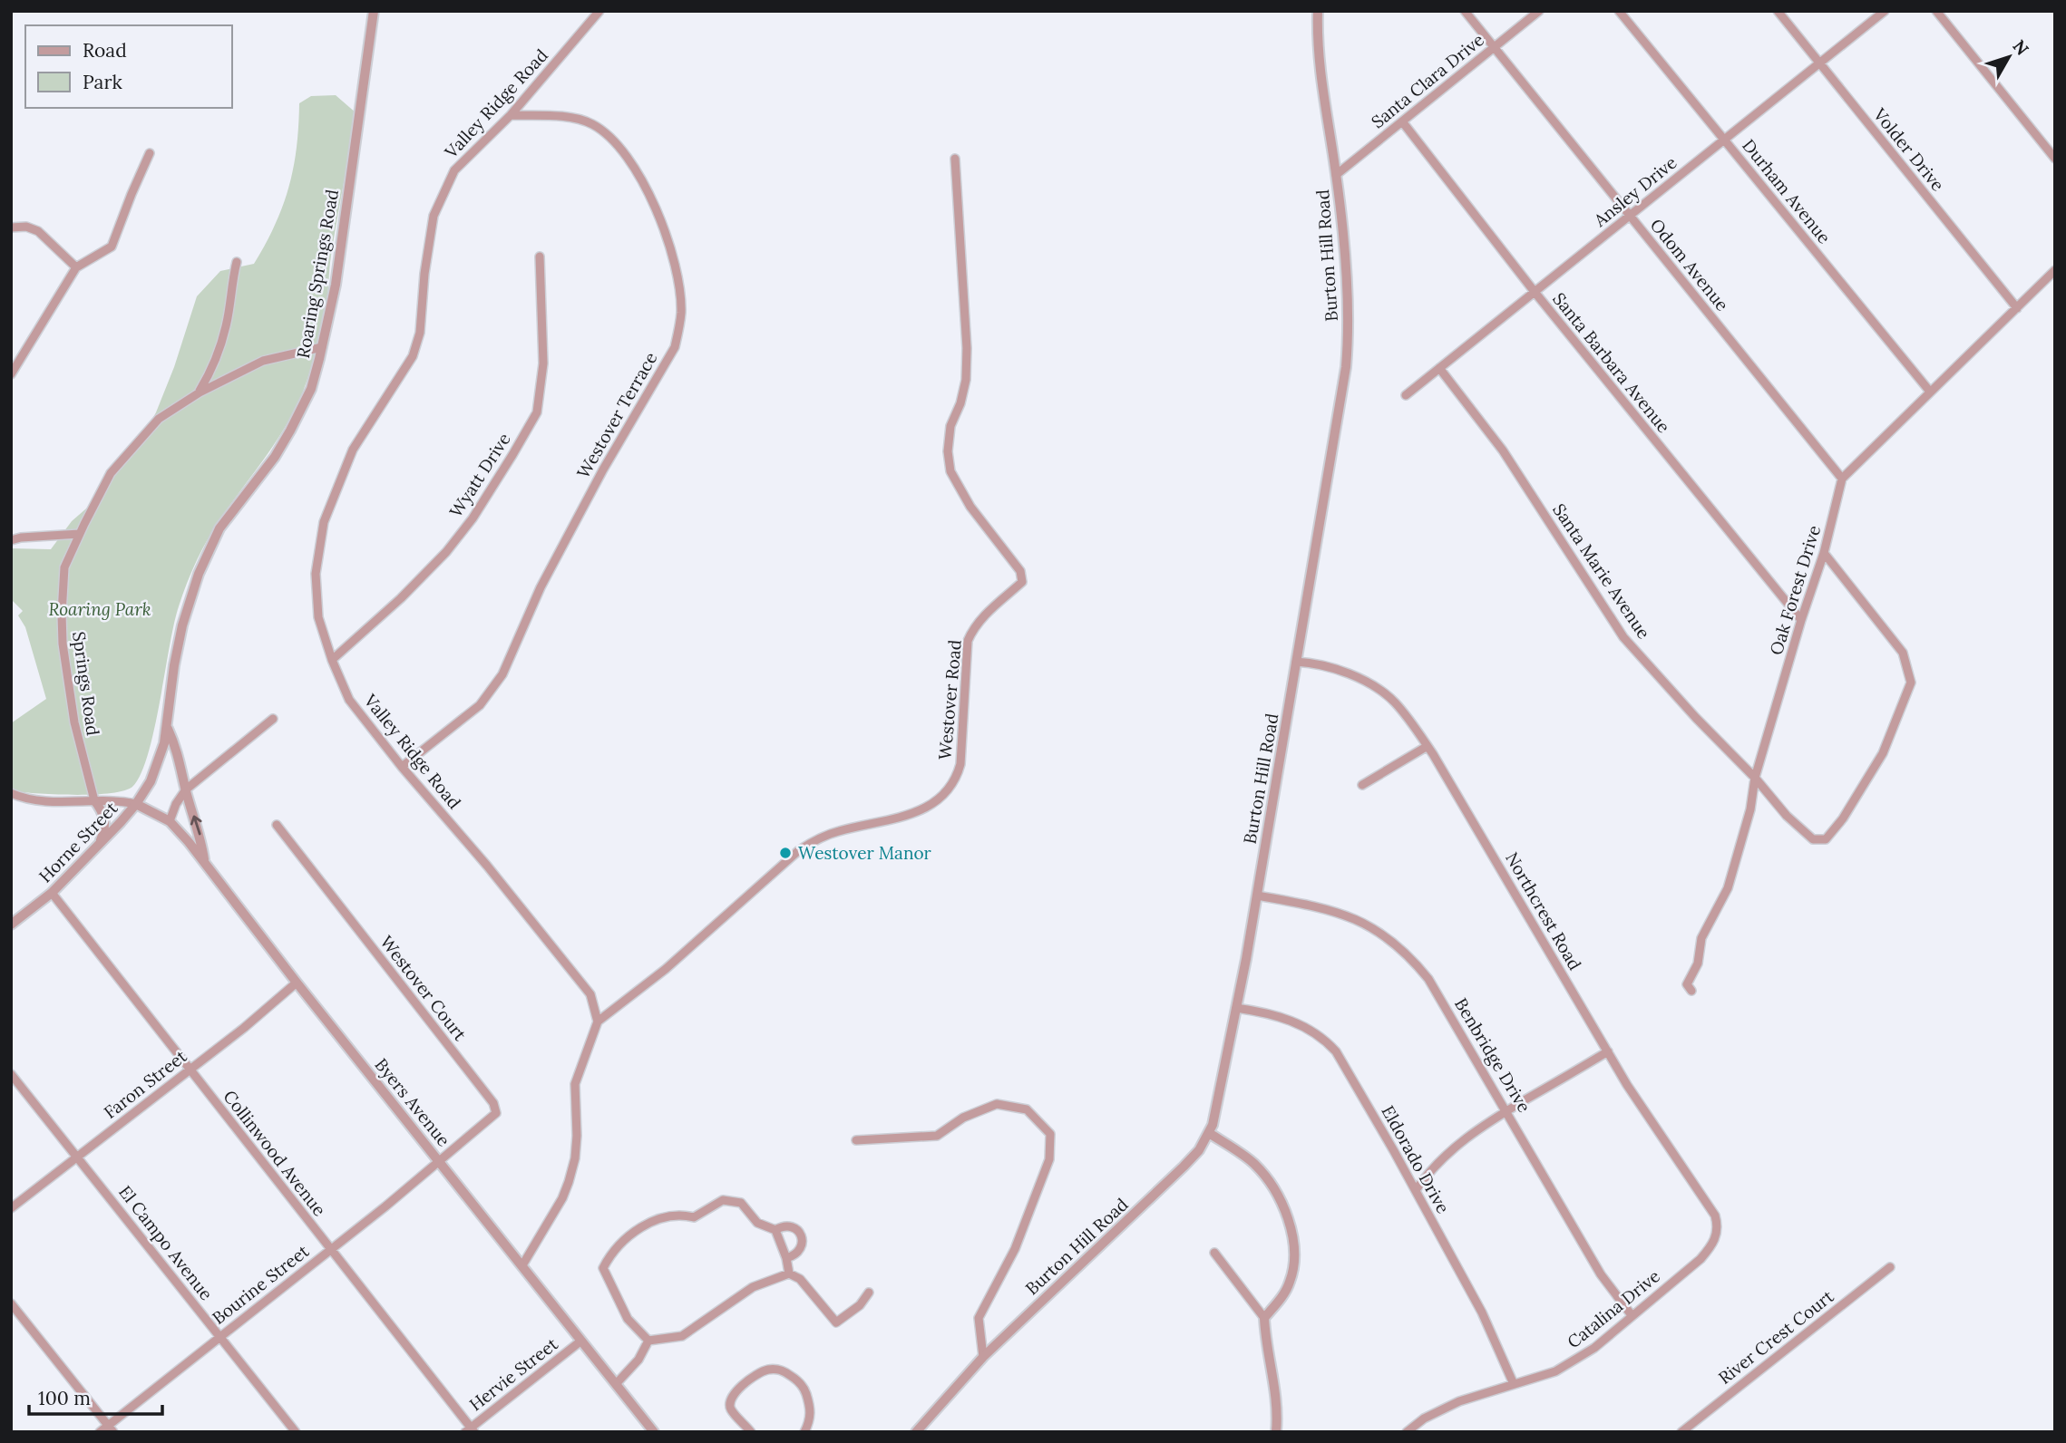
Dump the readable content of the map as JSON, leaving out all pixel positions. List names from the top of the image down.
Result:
{
  "streets": {
    "street": [
      "Santa Clara Drive",
      "Valley Ridge Road",
      "Volder Drive",
      "Ansley Drive",
      "Durham Avenue",
      "Burton Hill Road",
      "Odom Avenue",
      "Roaring Springs Road",
      "Santa Barbara Avenue",
      "Westover Terrace",
      "Wyatt Drive",
      "Santa Marie Avenue",
      "Oak Forest Drive",
      "Springs Road",
      "Westover Road",
      "Horne Street",
      "Northcrest Road",
      "Westover Court",
      "Benbridge Drive",
      "Faron Street",
      "Byers Avenue",
      "Collinwood Avenue",
      "Eldorado Drive",
      "El Campo Avenue",
      "Bourine Street",
      "Catalina Drive",
      "River Crest Court",
      "Hervie Street"
    ]
  },
  "crossings": [
    ["Santa Clara Drive", "Burton Hill Road"],
    ["Santa Clara Drive", "Odom Avenue"],
    ["Santa Clara Drive", "Santa Barbara Avenue"],
    ["Valley Ridge Road", "Westover Terrace"],
    ["Valley Ridge Road", "Wyatt Drive"],
    ["Valley Ridge Road", "Westover Road"],
    ["Volder Drive", "Ansley Drive"],
    ["Ansley Drive", "Durham Avenue"],
    ["Ansley Drive", "Odom Avenue"],
    ["Ansley Drive", "Santa Barbara Avenue"],
    ["Ansley Drive", "Santa Marie Avenue"],
    ["Burton Hill Road", "Northcrest Road"],
    ["Burton Hill Road", "Benbridge Drive"],
    ["Burton Hill Road", "Eldorado Drive"],
    ["Odom Avenue", "Oak Forest Drive"],
    ["Roaring Springs Road", "Springs Road"],
    ["Roaring Springs Road", "Horne Street"],
    ["Roaring Springs Road", "Byers Avenue"],
    ["Santa Barbara Avenue", "Oak Forest Drive"],
    ["Santa Marie Avenue", "Oak Forest Drive"],
    ["Horne Street", "Byers Avenue"],
    ["Horne Street", "Collinwood Avenue"],
    ["Northcrest Road", "Catalina Drive"],
    ["Westover Court", "Byers Avenue"],
    ["Westover Court", "Bourine Street"],
    ["Benbridge Drive", "Catalina Drive"],
    ["Faron Street", "Byers Avenue"],
    ["Faron Street", "Collinwood Avenue"],
    ["Faron Street", "El Campo Avenue"],
    ["Byers Avenue", "Bourine Street"],
    ["Byers Avenue", "Hervie Street"],
    ["Collinwood Avenue", "Bourine Street"],
    ["Collinwood Avenue", "Hervie Street"],
    ["Eldorado Drive", "Catalina Drive"],
    ["El Campo Avenue", "Bourine Street"]
  ],
  "parks": ["Roaring Park"],
  "places": ["Westover Manor"],
  "legend": ["Road", "Park"],
  "scale_bar": "100 m",
  "north": "top right"
}
